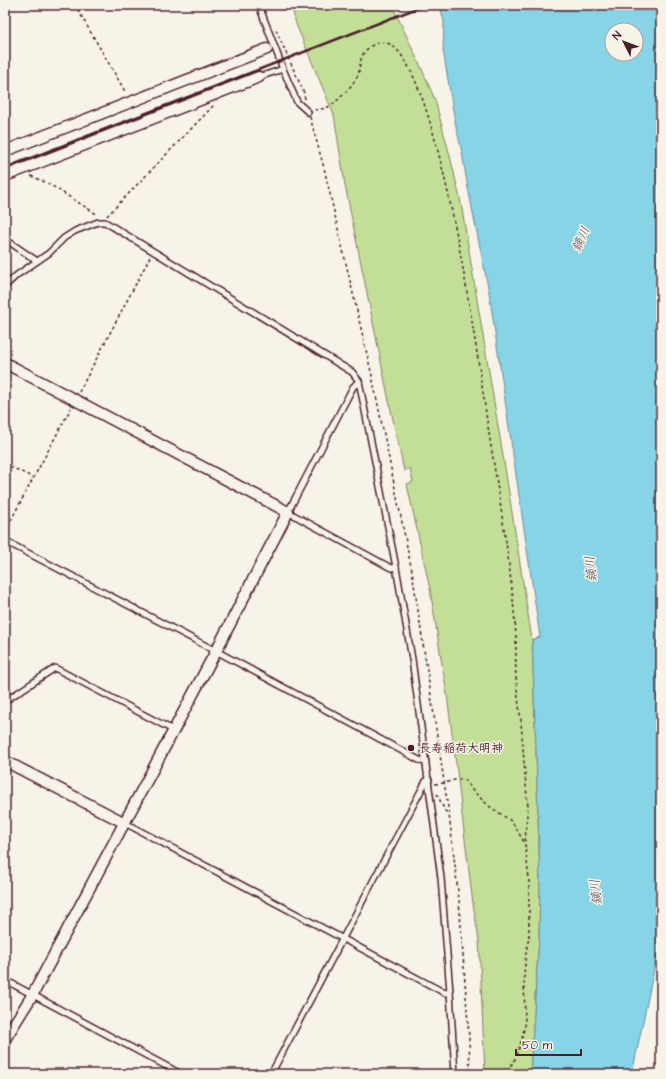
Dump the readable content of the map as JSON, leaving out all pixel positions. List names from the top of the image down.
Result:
{
  "water": ["鏑川"],
  "places": ["長寿稲荷大明神"],
  "scale_bar": "50 m",
  "north": "top left"
}
